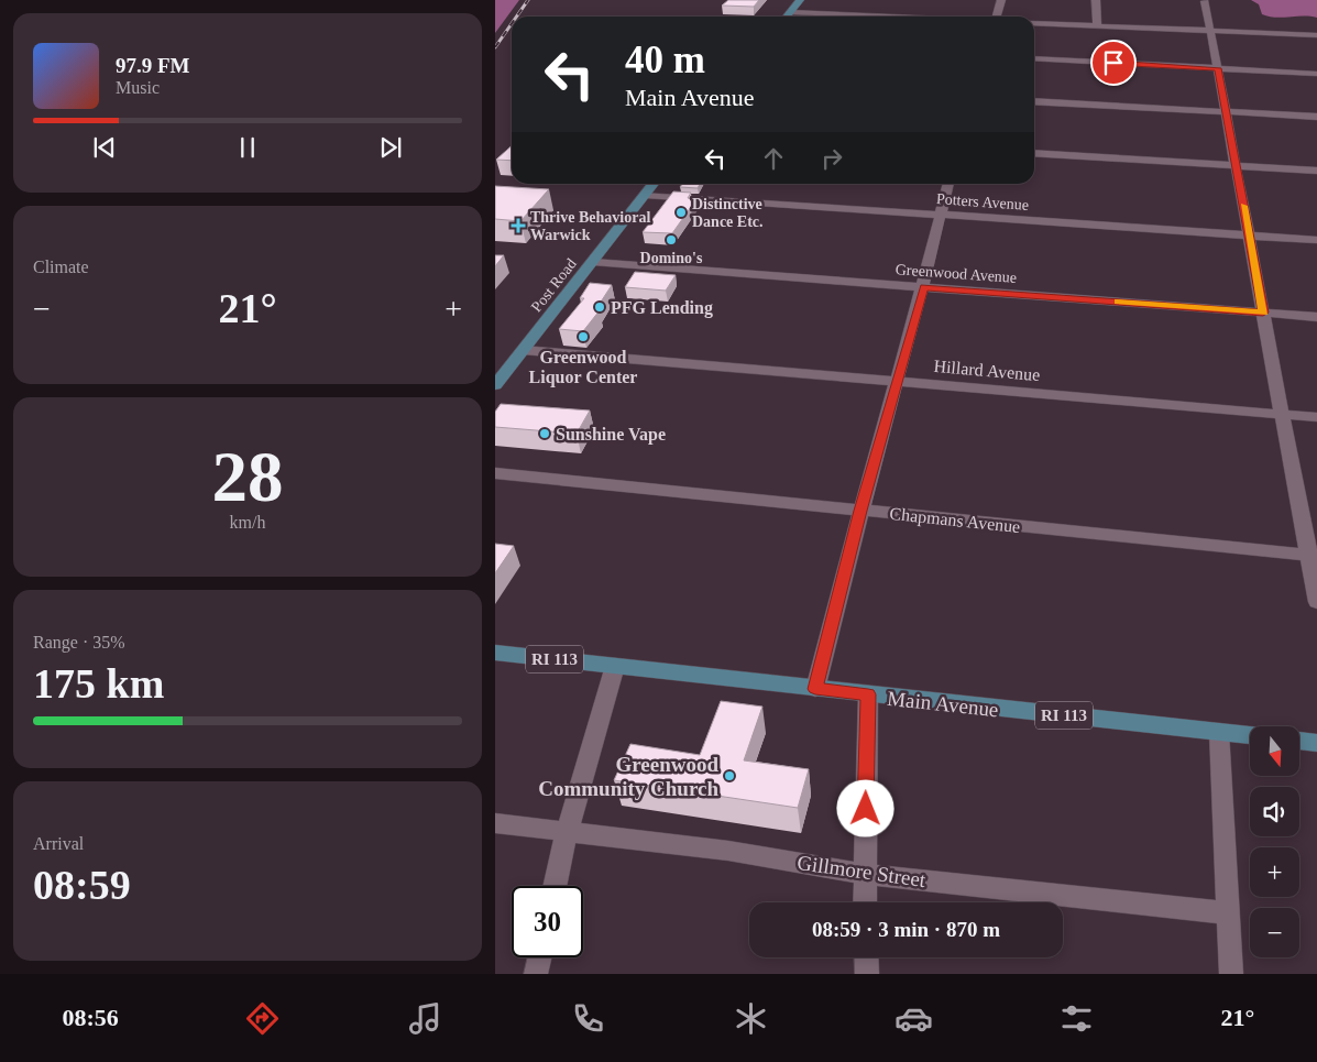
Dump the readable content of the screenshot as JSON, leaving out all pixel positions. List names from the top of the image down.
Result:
{
  "streets": {
    "main road": ["Post Road", "RI 113", "Main Avenue"],
    "street": [
      "Potters Avenue",
      "Greenwood Avenue",
      "Hillard Avenue",
      "Chapmans Avenue",
      "Gillmore Street"
    ]
  },
  "crossings": [
    ["Potters Avenue", "Post Road"],
    ["Greenwood Avenue", "Post Road"],
    ["Post Road", "Hillard Avenue"]
  ],
  "places": {
    "other": [
      "Distinctive Dance Etc.",
      "Domino's",
      "PFG Lending",
      "Greenwood Liquor Center",
      "Sunshine Vape",
      "Greenwood Community Church"
    ],
    "health": ["Thrive Behavioral Warwick"]
  },
  "north": "bottom",
  "page": {
    "turn": ["40 m", "Main Avenue"],
    "song": ["97.9 FM", "Music"],
    "tile": [
      "Climate",
      ["28", "km/h"],
      ["Range · 35%", "175 km"],
      ["Arrival", "08:59"]
    ],
    "heat": ["−", "21°", "+"],
    "map_buttons": ["+", "−"],
    "limit": "30",
    "trip": "08:59 · 3 min · 870 m",
    "tabs": ["08:56", "21°"]
  }
}
